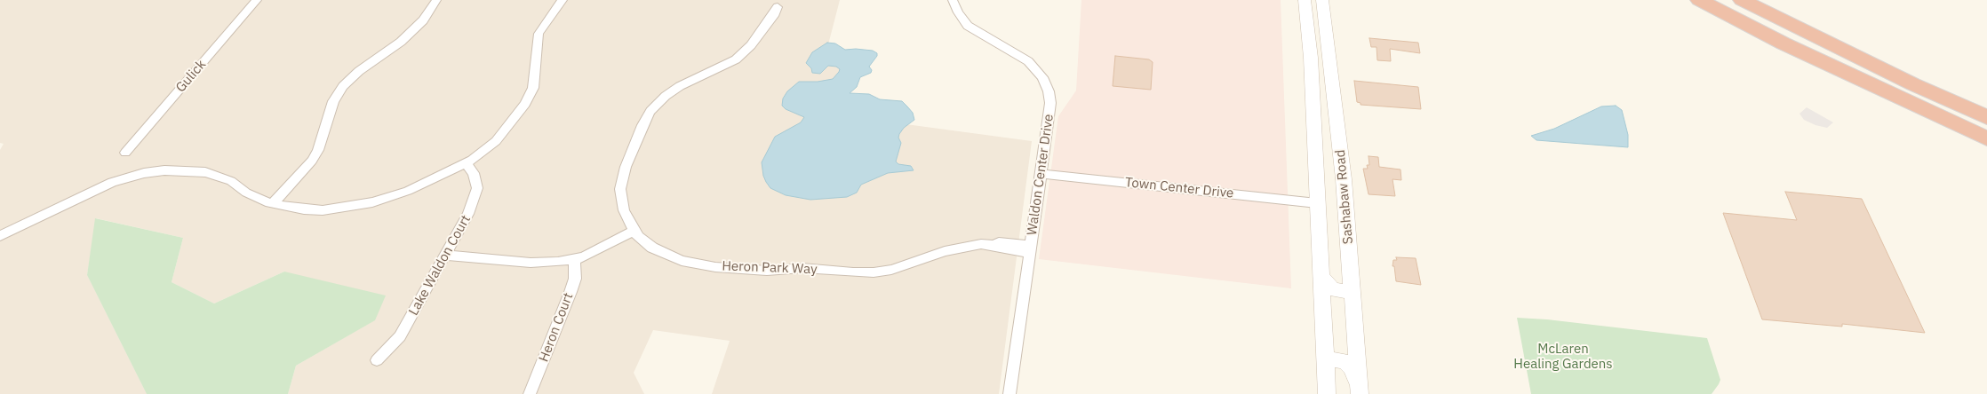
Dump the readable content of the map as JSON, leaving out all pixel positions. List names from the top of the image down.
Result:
{
  "streets": {
    "main road": ["Sashabaw Road"],
    "street": [
      "Gulick",
      "Waldon Center Drive",
      "Town Center Drive",
      "Lake Waldon Court",
      "Heron Park Way",
      "Heron Court"
    ]
  },
  "crossings": [
    ["Waldon Center Drive", "Town Center Drive"],
    ["Waldon Center Drive", "Heron Park Way"],
    ["Town Center Drive", "Sashabaw Road"]
  ],
  "parks": ["McLaren Healing Gardens"]
}
